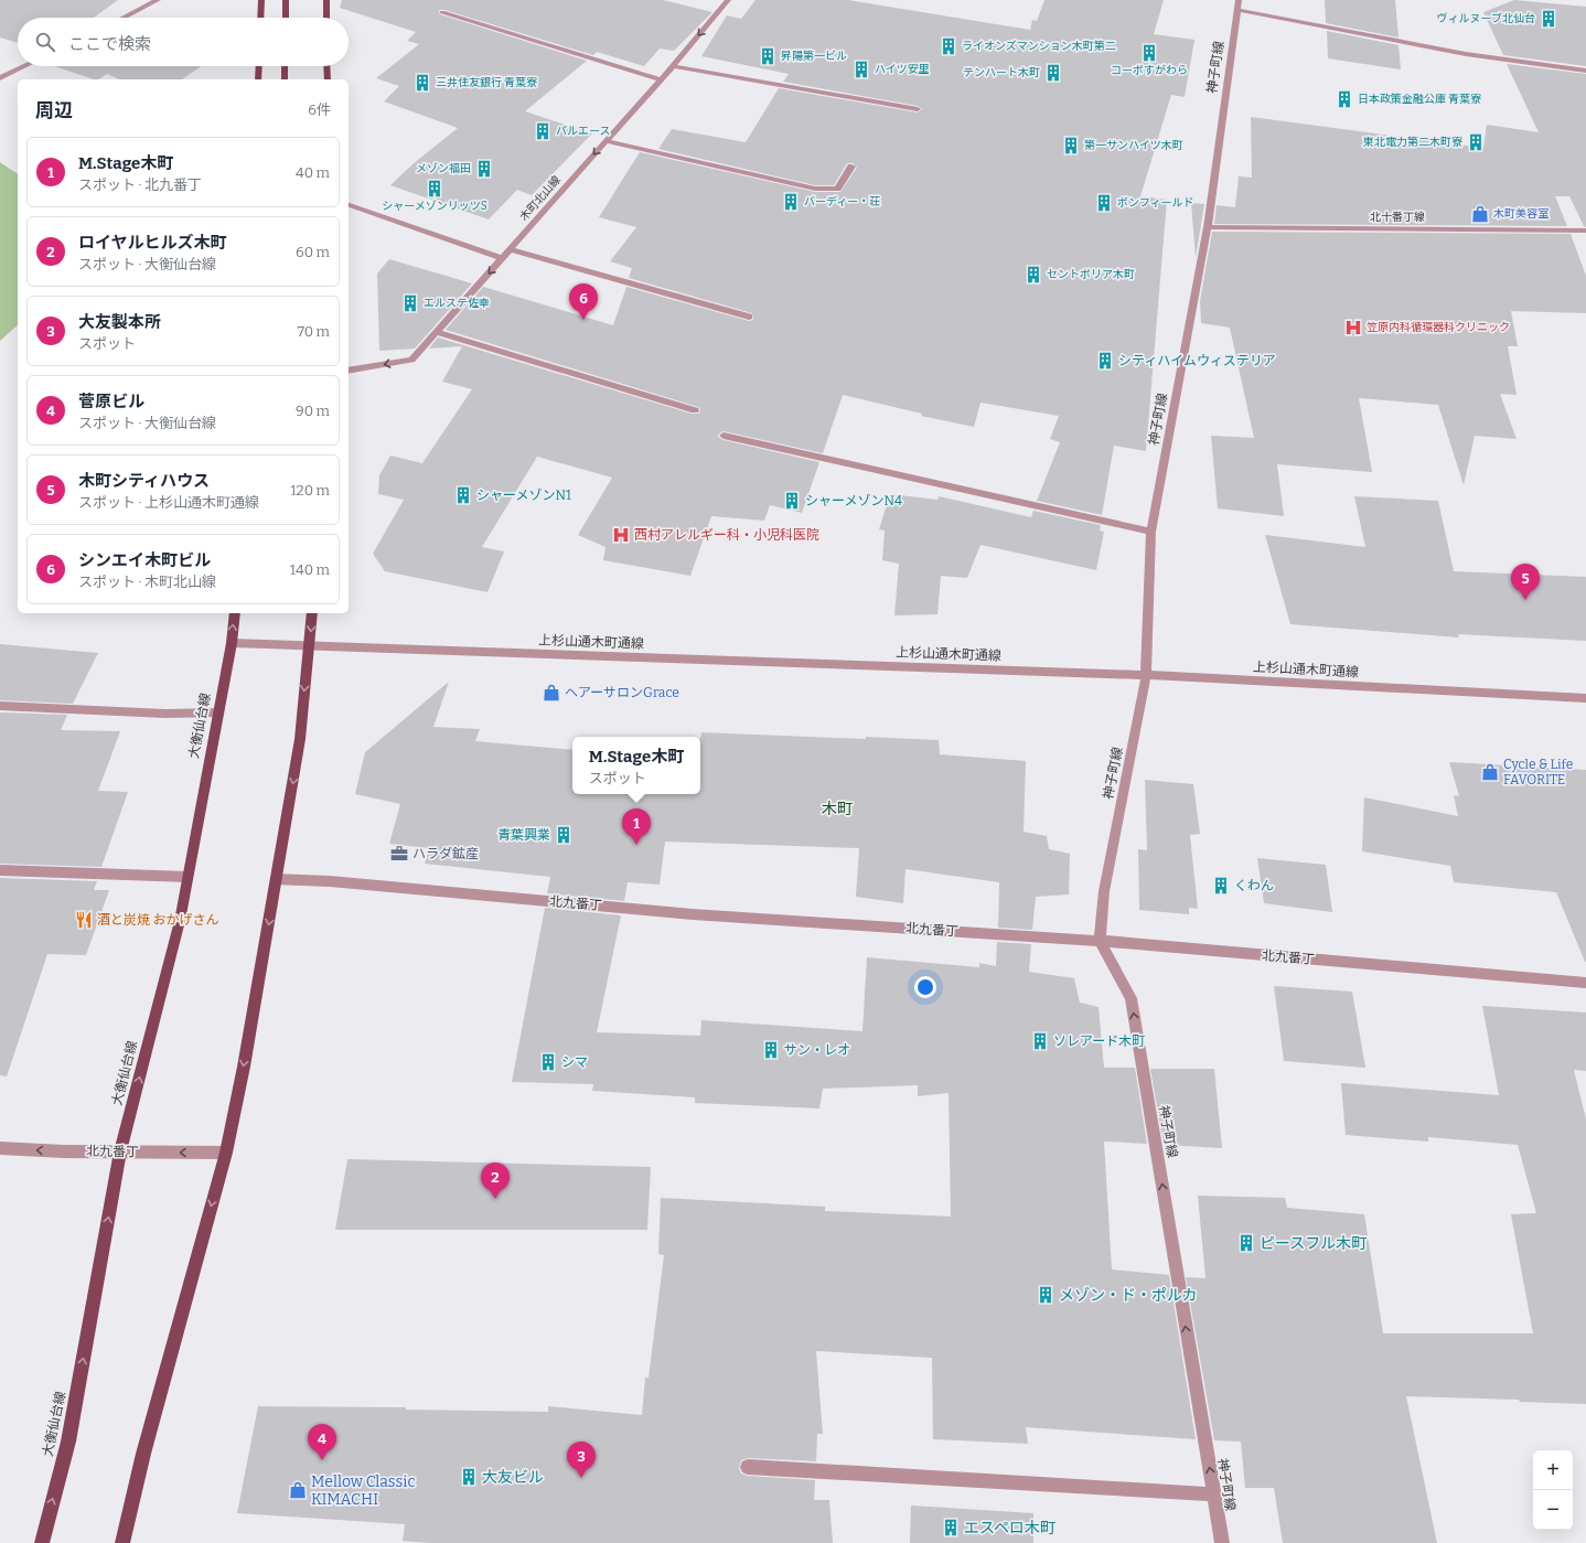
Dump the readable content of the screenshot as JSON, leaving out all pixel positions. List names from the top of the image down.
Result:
{
  "streets": {
    "main road": ["大衡仙台線"],
    "street": [
      "神子町線",
      "木町北山線",
      "北十番丁線",
      "上杉山通木町通線",
      "北九番丁"
    ]
  },
  "crossings": [
    ["神子町線", "北十番丁線"],
    ["神子町線", "上杉山通木町通線"],
    ["神子町線", "北九番丁"],
    ["上杉山通木町通線", "大衡仙台線"],
    ["大衡仙台線", "北九番丁"]
  ],
  "one_way": ["神子町線", "木町北山線"],
  "districts": ["木町"],
  "places": {
    "building": [
      "ヴィルヌーブ北仙台",
      "ライオンズマンション木町第二",
      "コーポすがわら",
      "昇陽第一ビル",
      "ハイツ安里",
      "テンハート木町",
      "三井住友銀行 青葉寮",
      "日本政策金融公庫 青葉寮",
      "パルエース",
      "東北電力第二木町寮",
      "第一サンハイツ木町",
      "メゾン福田",
      "シャーメゾンリッツS",
      "バーディー・荘",
      "ボンフィールド",
      "セントポリア木町",
      "エルステ佐幸",
      "シティハイムウィステリア",
      "シャーメゾンN1",
      "シャーメゾンN4",
      "青葉興業",
      "くわん",
      "ソレアード木町",
      "サン・レオ",
      "シマ",
      "ピースフル木町",
      "メゾン・ド・ポルカ",
      "大友ビル",
      "エスペロ木町"
    ],
    "shop": [
      "木町美容室",
      "ヘアーサロンGrace",
      "Cycle & Life FAVORITE",
      "Mellow Classic KIMACHI"
    ],
    "hospital": ["笠原内科循環器科クリニック", "西村アレルギー科・小児科医院"],
    "office": ["ハラダ鉱産"],
    "restaurant": ["酒と炭焼 おかげさん"]
  },
  "page": {
    "search": "ここで検索",
    "heading": ["周辺", "6件"],
    "list": [
      {
        "mark": "1",
        "name": "M.Stage木町",
        "note": "スポット · 北九番丁",
        "value": "40 m"
      },
      {
        "mark": "2",
        "name": "ロイヤルヒルズ木町",
        "note": "スポット · 大衡仙台線",
        "value": "60 m"
      },
      {
        "mark": "3",
        "name": "大友製本所",
        "note": "スポット",
        "value": "70 m"
      },
      {
        "mark": "4",
        "name": "菅原ビル",
        "note": "スポット · 大衡仙台線",
        "value": "90 m"
      },
      {
        "mark": "5",
        "name": "木町シティハウス",
        "note": "スポット · 上杉山通木町通線",
        "value": "120 m"
      },
      {
        "mark": "6",
        "name": "シンエイ木町ビル",
        "note": "スポット · 木町北山線",
        "value": "140 m"
      }
    ],
    "pins": [
      "6",
      "5",
      "1",
      "2",
      "4",
      "3"
    ],
    "popup": ["M.Stage木町", "スポット"],
    "map_buttons": ["+", "−"]
  }
}
